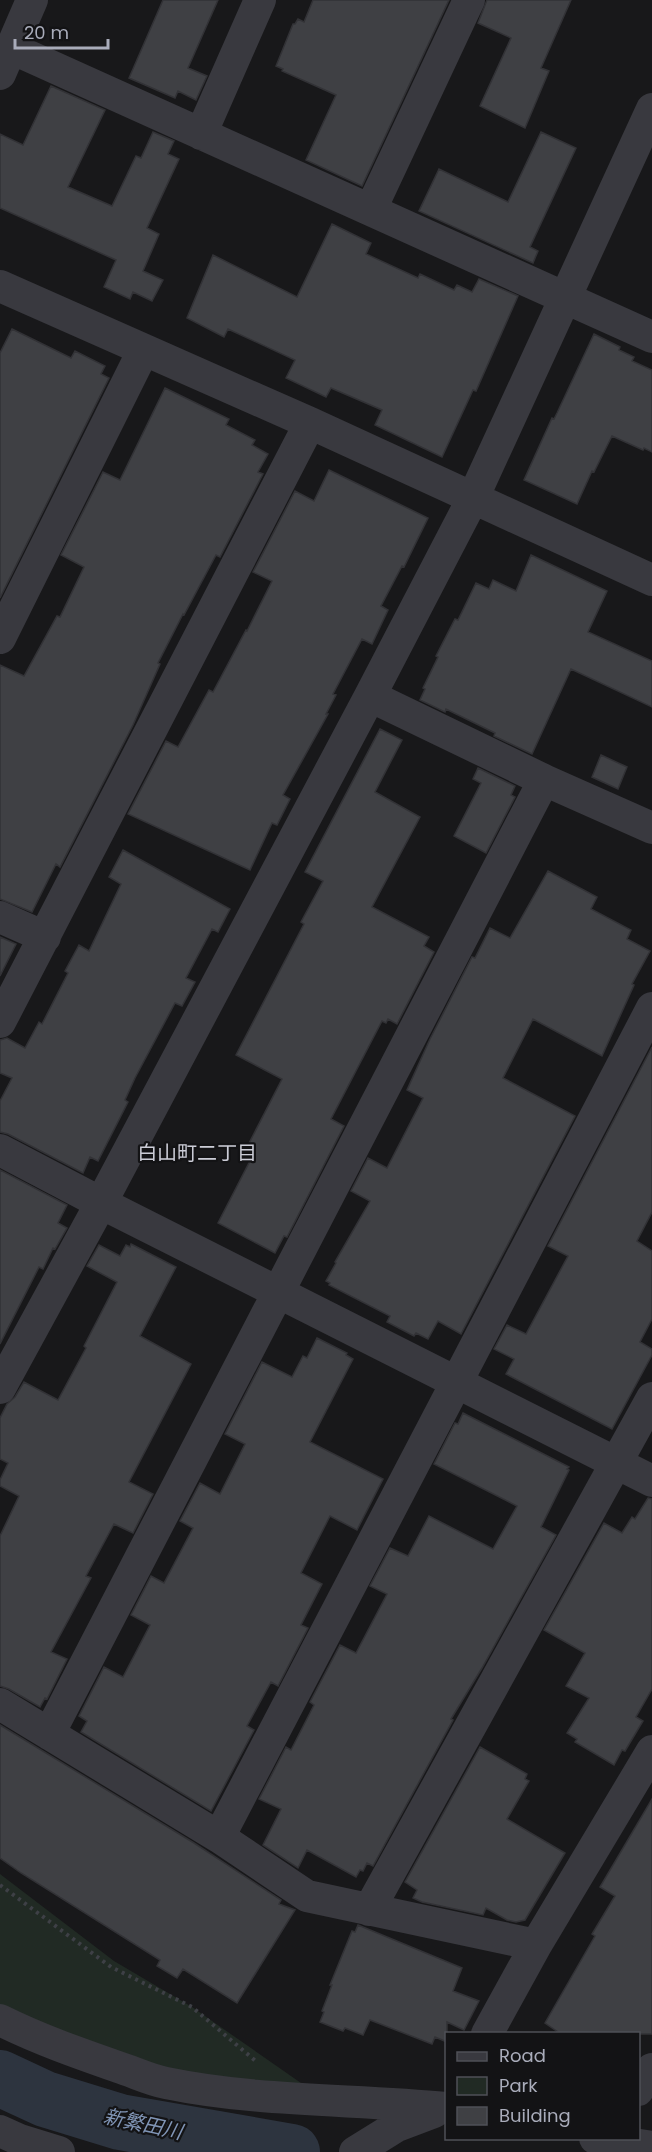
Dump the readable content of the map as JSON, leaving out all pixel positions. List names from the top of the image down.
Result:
{
  "districts": ["白山町二丁目"],
  "water": ["新繁田川"],
  "legend": ["Road", "Park", "Building"],
  "scale_bar": "20 m"
}
